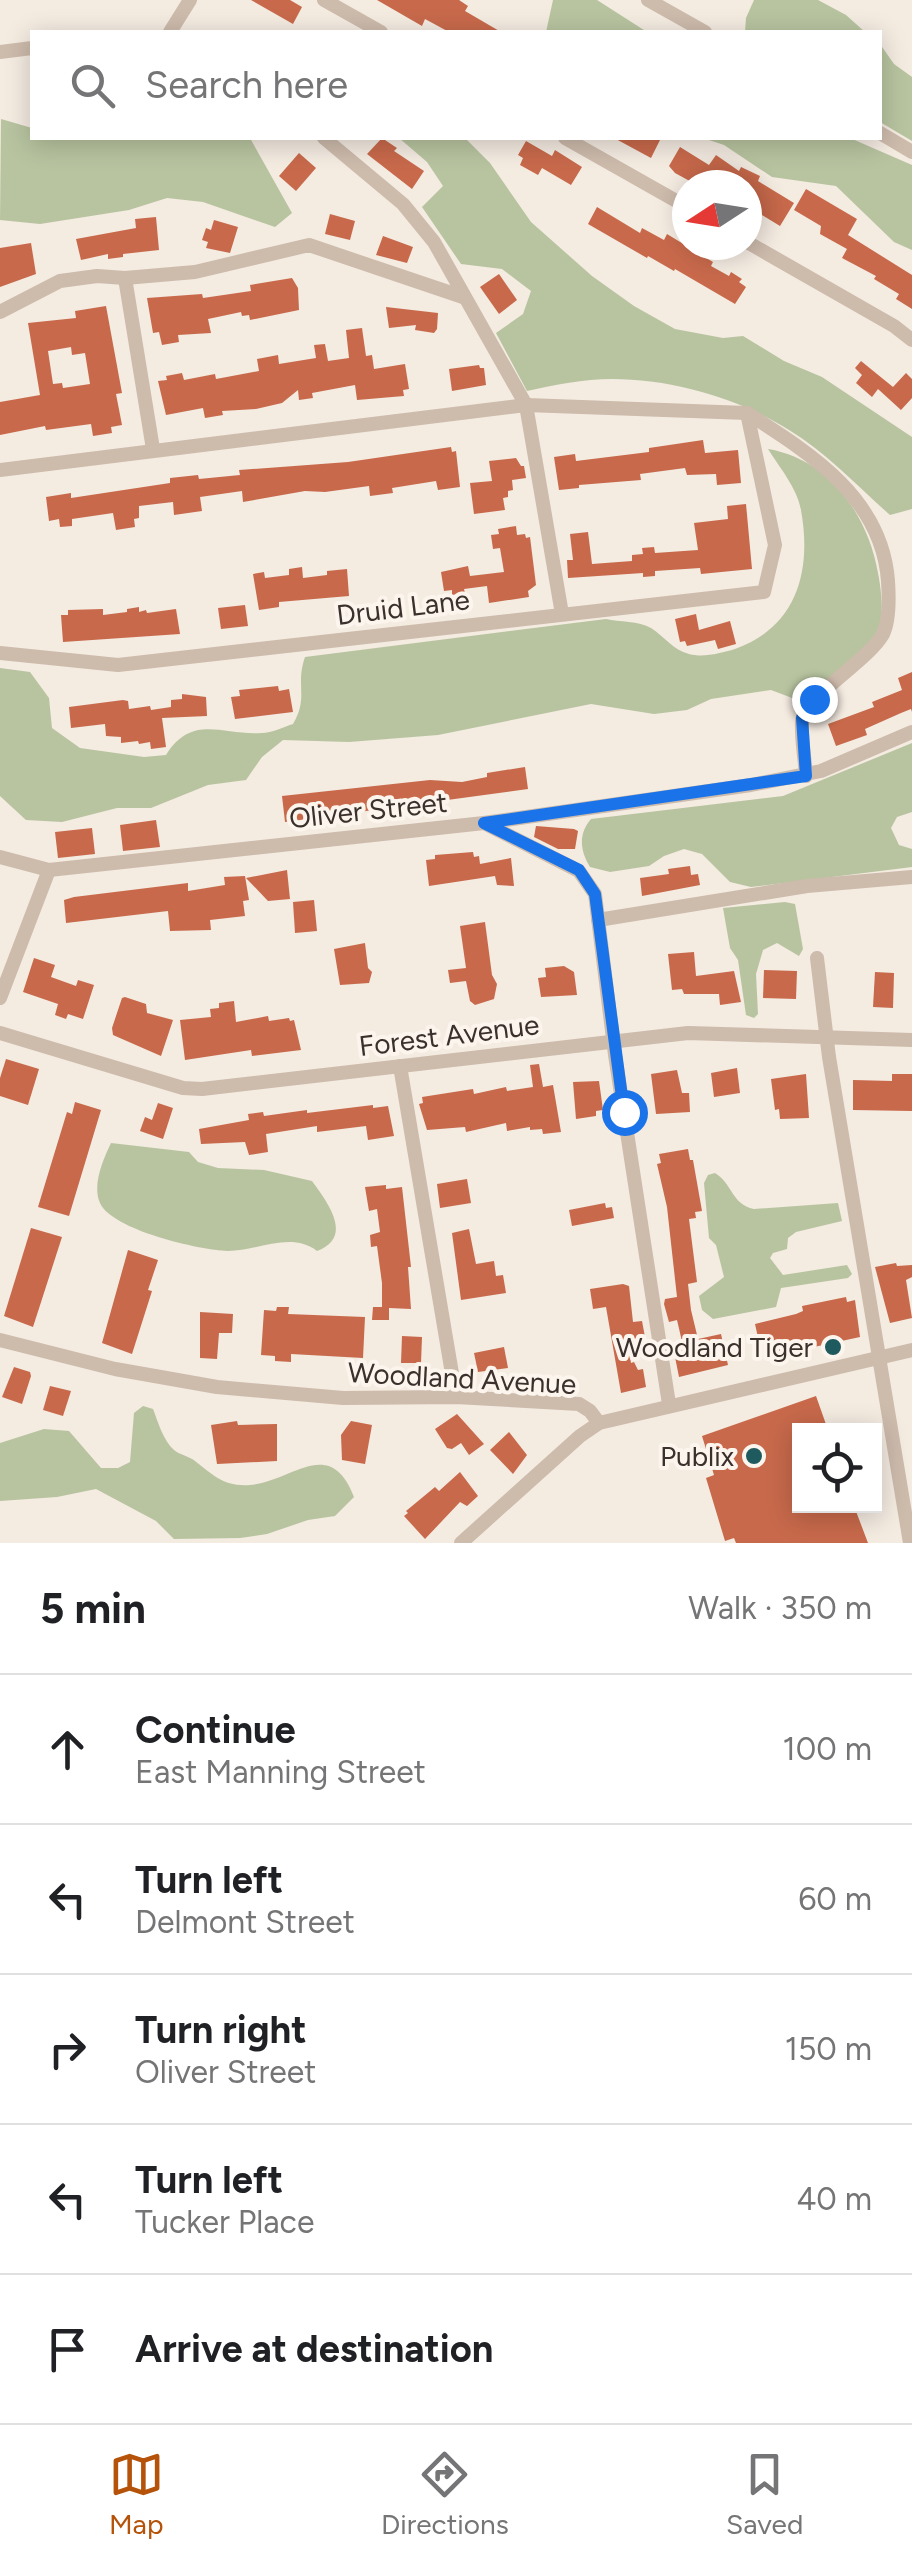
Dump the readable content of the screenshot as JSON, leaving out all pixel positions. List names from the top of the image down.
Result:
{
  "streets": {
    "street": [
      "Druid Lane",
      "Oliver Street",
      "Forest Avenue",
      "Woodland Avenue"
    ]
  },
  "places": ["Woodland Tiger", "Publix"],
  "north": "left",
  "page": {
    "search": "Search here",
    "heading": ["5 min", "Walk · 350 m"],
    "list": [
      ["Continue", "East Manning Street", "100 m"],
      ["Turn left", "Delmont Street", "60 m"],
      ["Turn right", "Oliver Street", "150 m"],
      ["Turn left", "Tucker Place", "40 m"],
      "Arrive at destination"
    ],
    "nav": ["Map", "Directions", "Saved"]
  }
}
